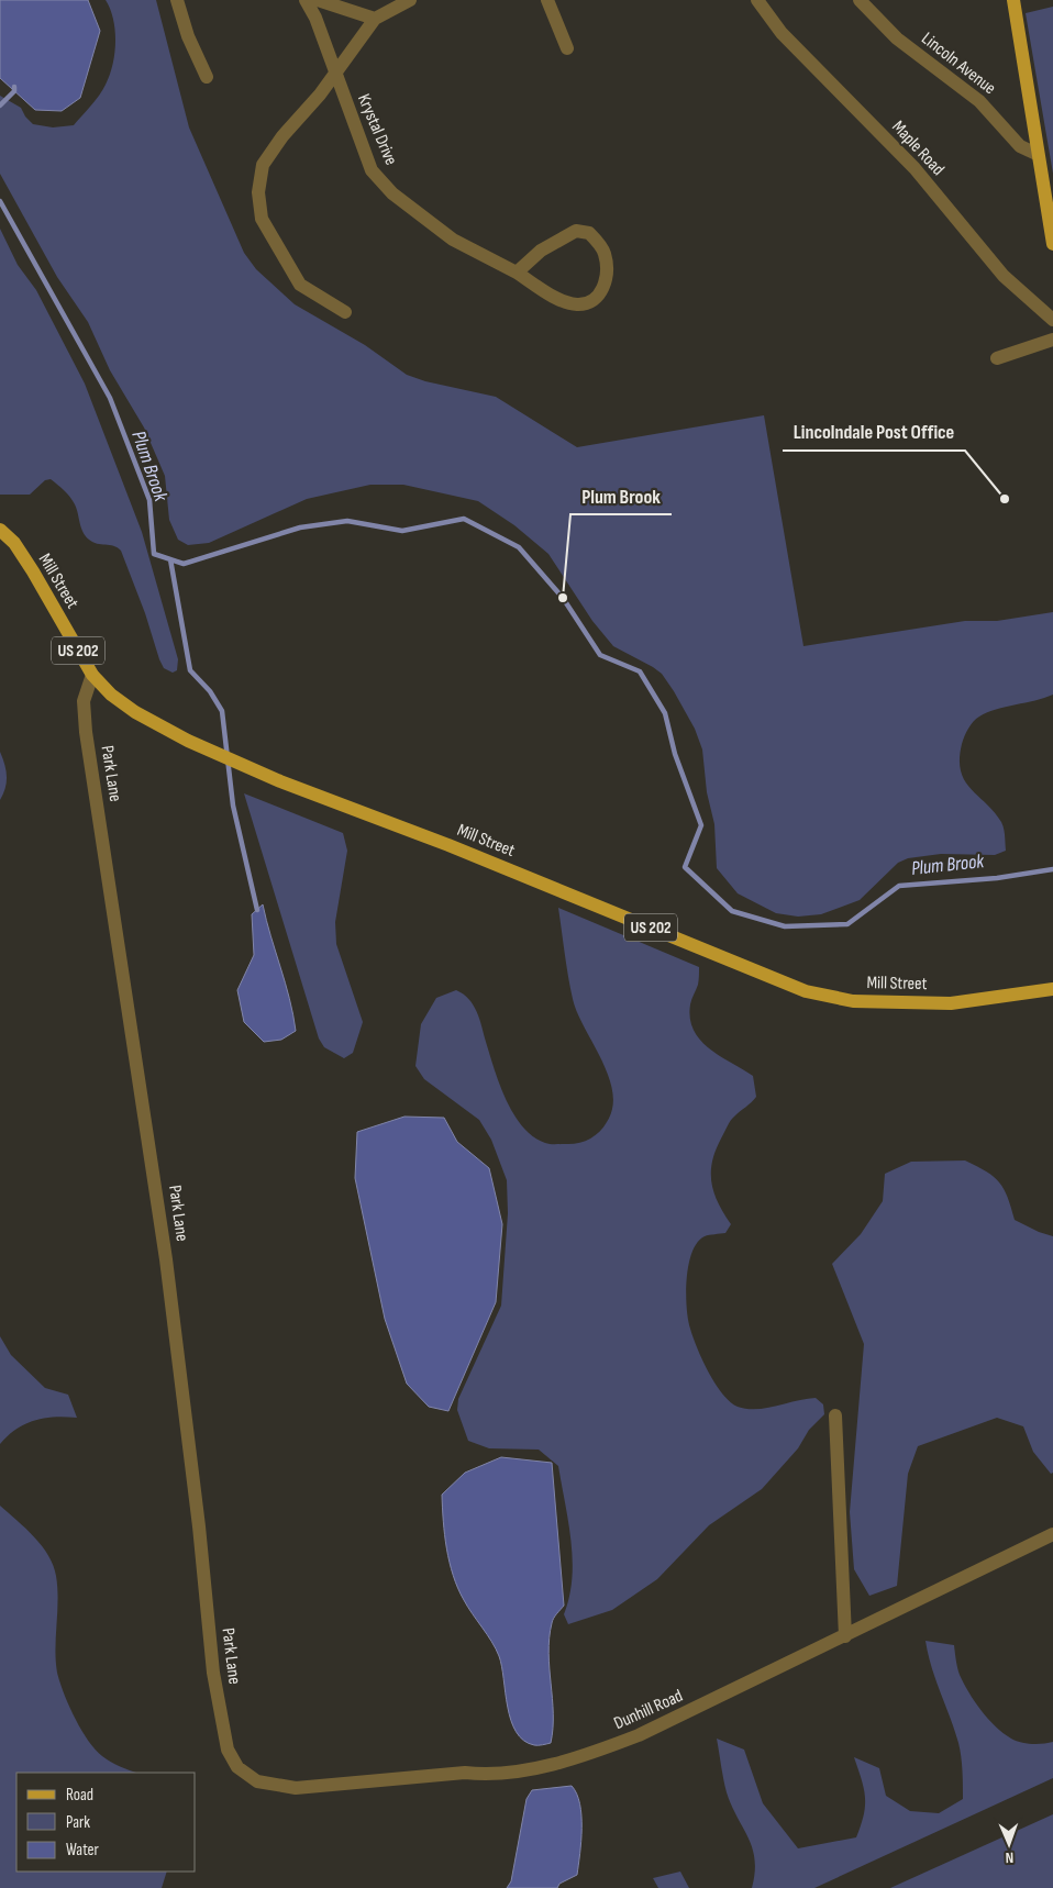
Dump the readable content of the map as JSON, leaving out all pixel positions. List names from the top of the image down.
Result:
{
  "streets": {
    "main road": ["Mill Street", "US 202"],
    "street": [
      "Lincoln Avenue",
      "Krystal Drive",
      "Maple Road",
      "Park Lane",
      "Dunhill Road"
    ]
  },
  "crossings": [
    ["Mill Street", "Park Lane"],
    ["Park Lane", "Dunhill Road"]
  ],
  "water": ["Plum Brook"],
  "places": ["Lincolndale Post Office", "Plum Brook"],
  "legend": ["Road", "Park", "Water"],
  "north": "bottom"
}
